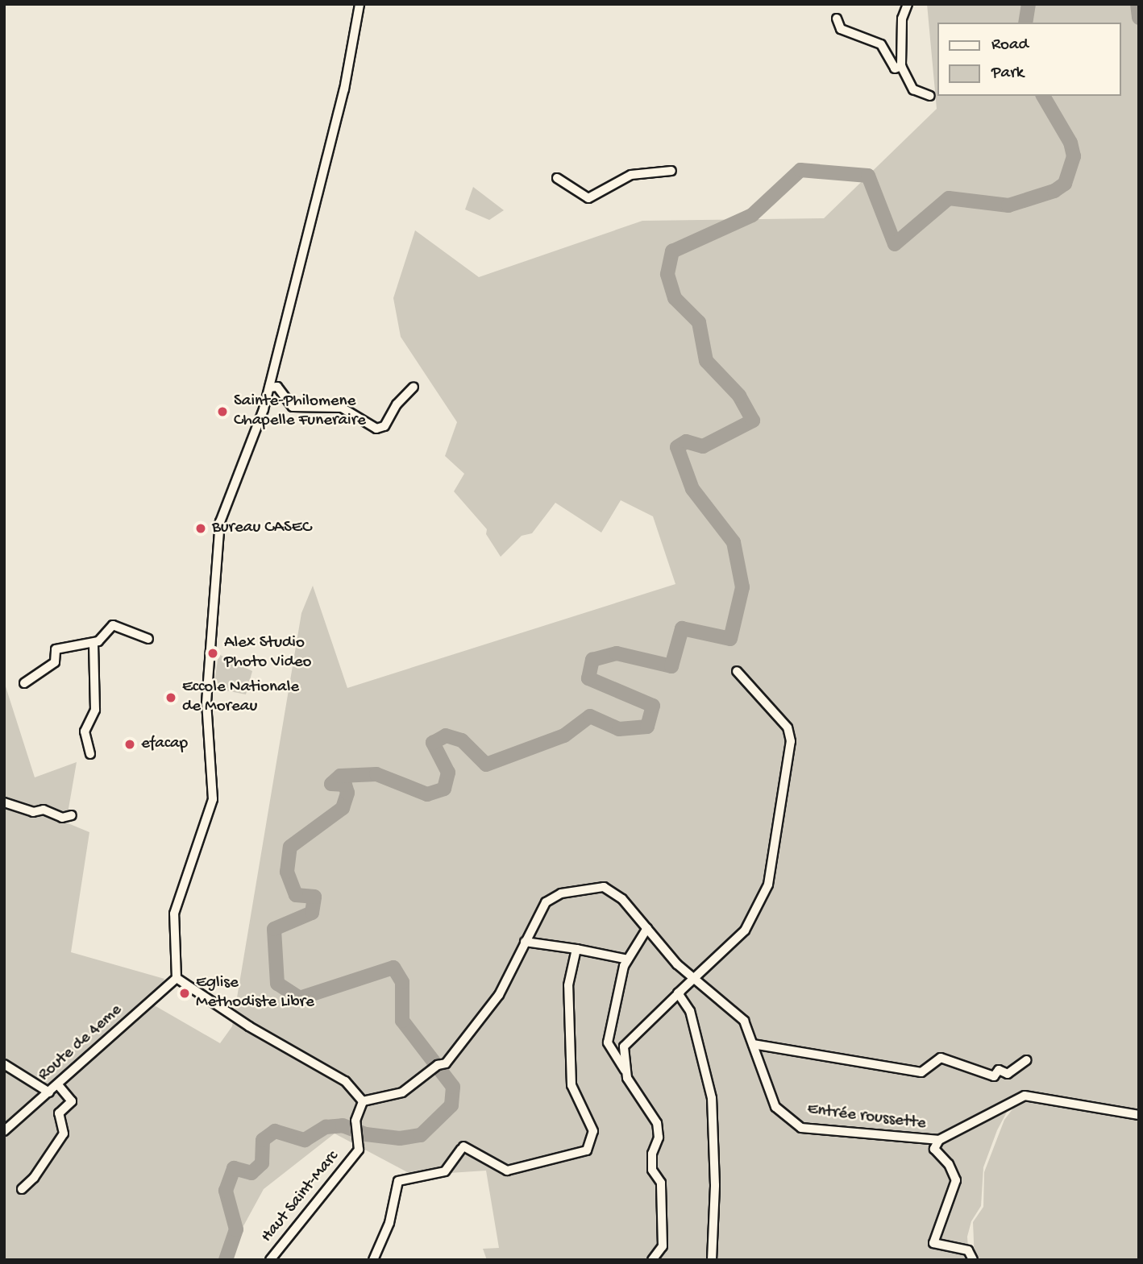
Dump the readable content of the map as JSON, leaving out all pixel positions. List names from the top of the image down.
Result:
{
  "streets": {
    "street": ["Route de 4eme", "Entrée roussette", "Haut Saint-Marc"]
  },
  "crossings": [
    ["Entrée roussette", "Haut Saint-Marc"]
  ],
  "places": [
    "Sainte-Philomene Chapelle Funeraire",
    "Bureau CASEC",
    "Alex Studio Photo Video",
    "Eccole Nationale de Moreau",
    "efacap",
    "Eglise Methodiste Libre"
  ],
  "legend": ["Road", "Park"]
}
